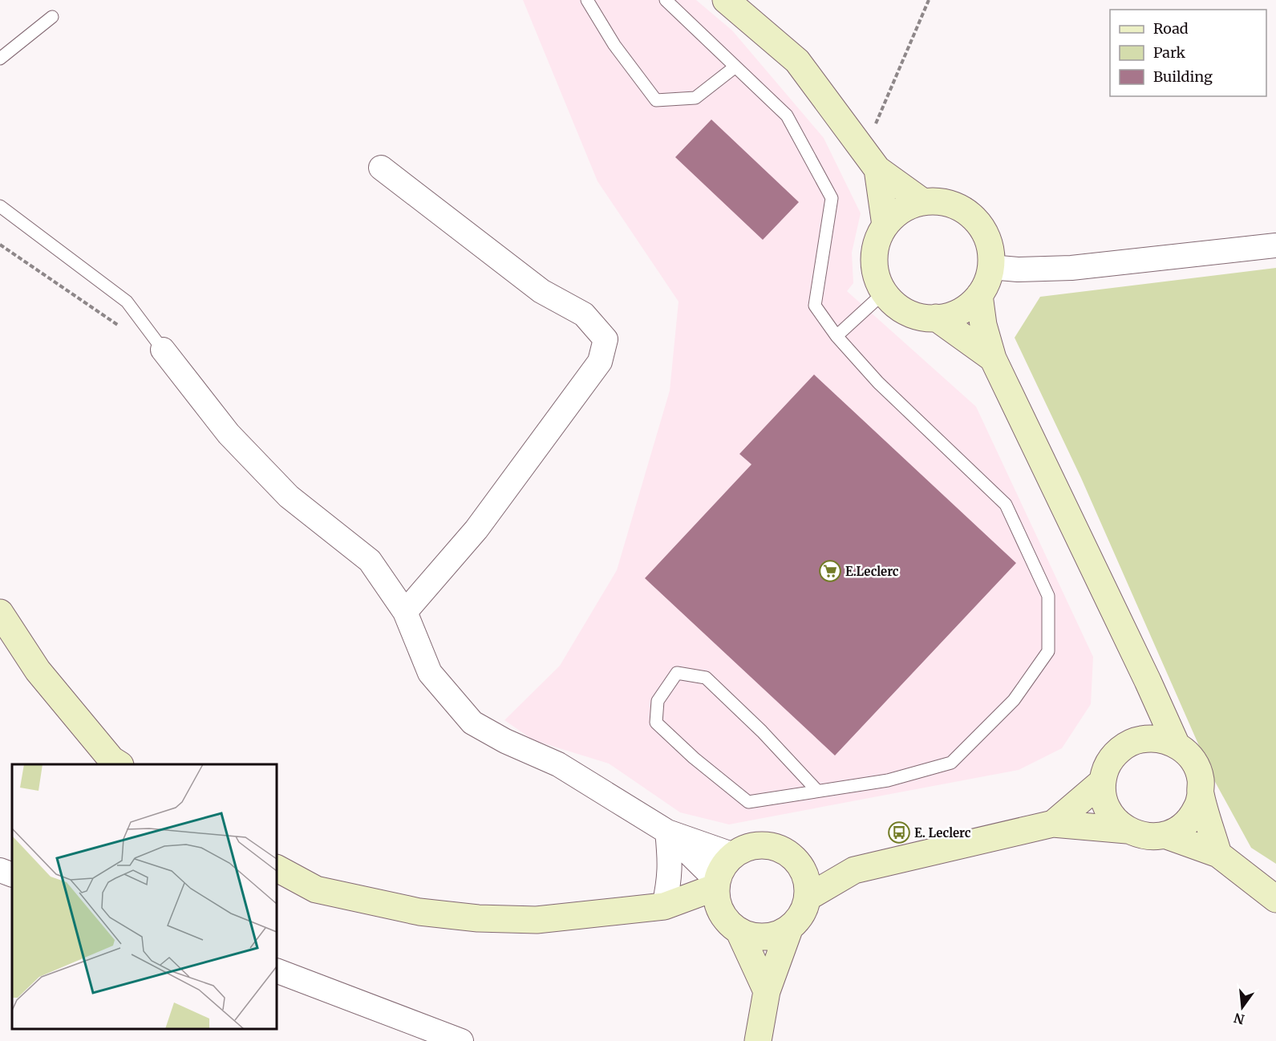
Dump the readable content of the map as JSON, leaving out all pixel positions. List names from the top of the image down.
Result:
{
  "places": {
    "supermarket": ["E.Leclerc"],
    "bus stop": ["E. Leclerc"]
  },
  "legend": ["Road", "Park", "Building"],
  "north": "bottom"
}
